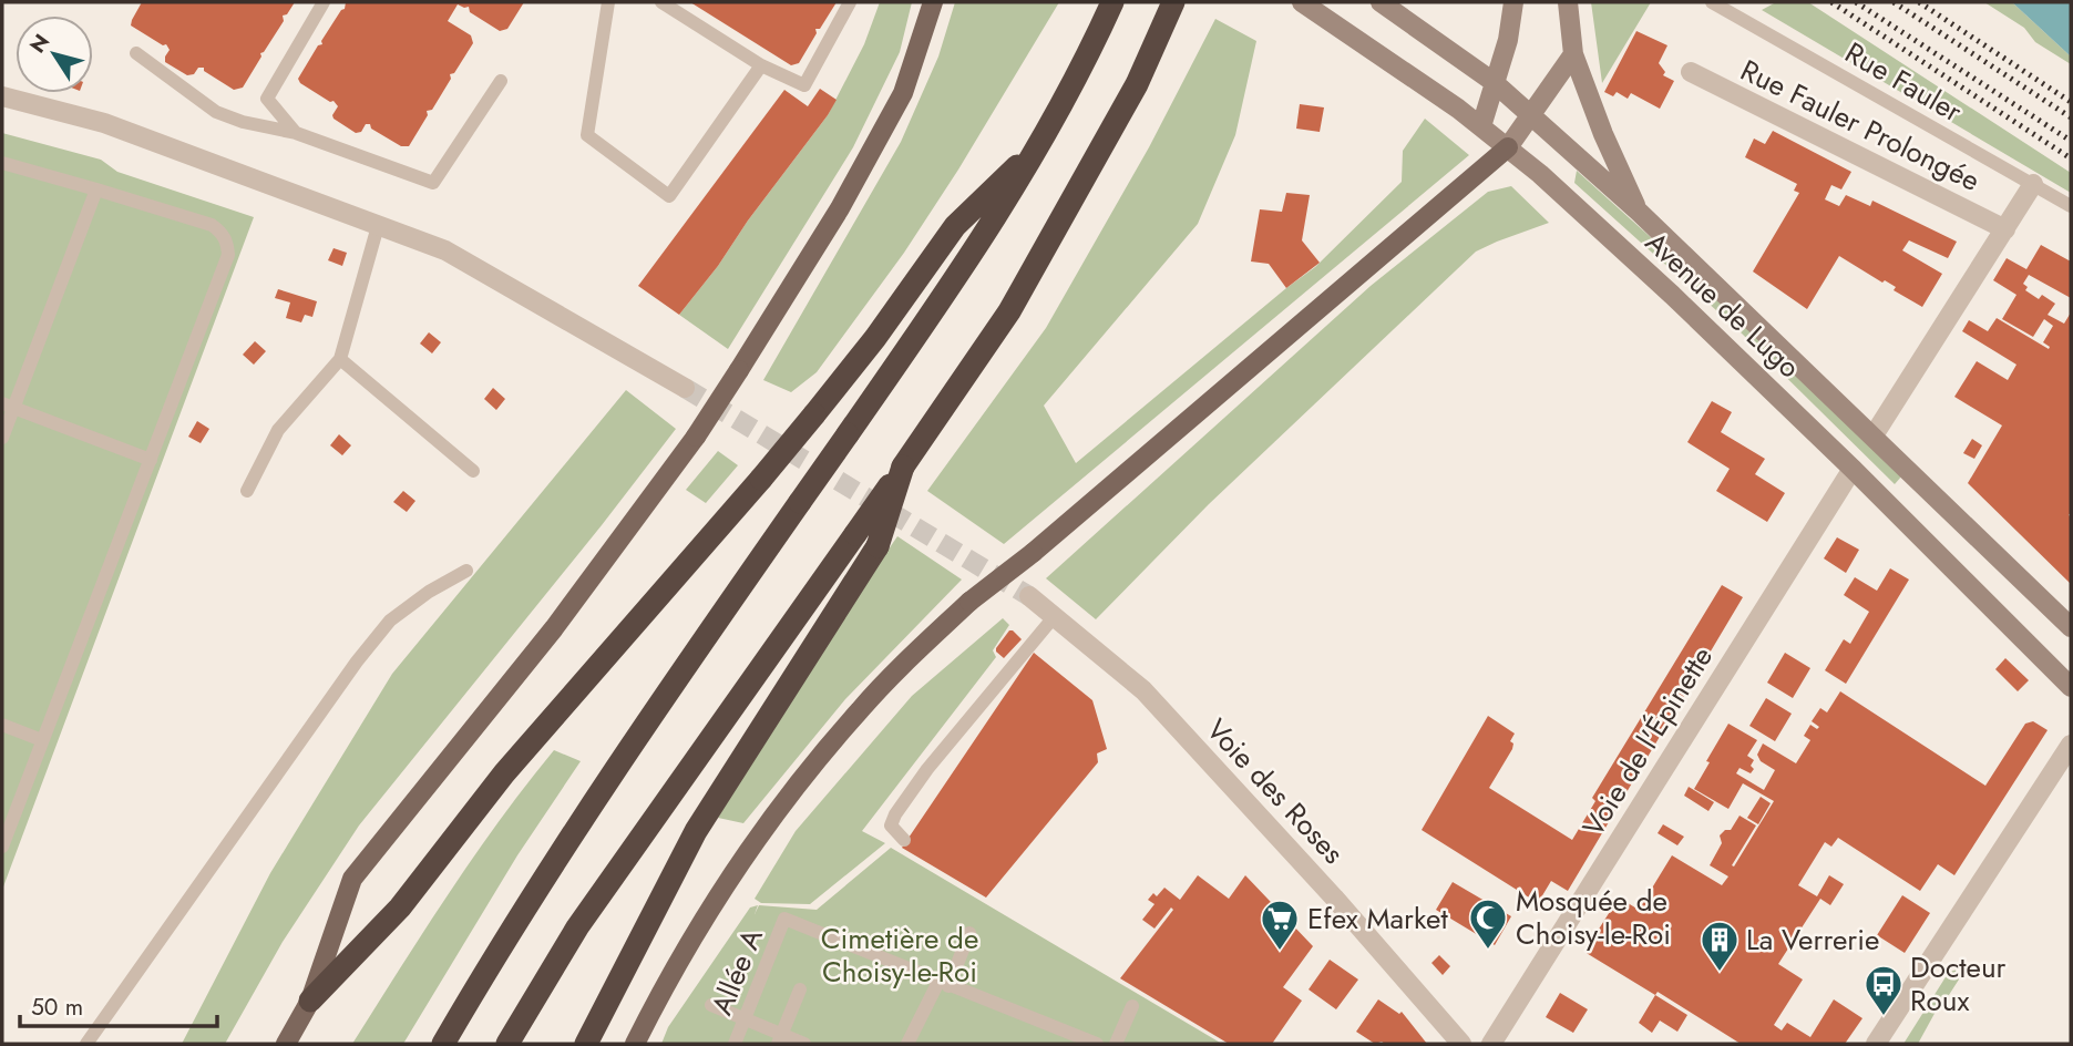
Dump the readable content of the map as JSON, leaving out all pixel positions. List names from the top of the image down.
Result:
{
  "streets": {
    "main road": ["Avenue de Lugo"],
    "street": ["Rue Fauler Prolongée", "Voie de l'Épinette", "Voie des Roses"],
    "lane": ["Rue Fauler", "Allée A"]
  },
  "crossings": [
    ["Avenue de Lugo", "Voie de l'Épinette"]
  ],
  "parks": ["Cimetière de Choisy-le-Roi"],
  "places": {
    "mosque": ["Mosquée de Choisy-le-Roi"],
    "supermarket": ["Efex Market"],
    "building": ["La Verrerie"],
    "bus stop": ["Docteur Roux"]
  },
  "scale_bar": "50 m",
  "north": "top left"
}
